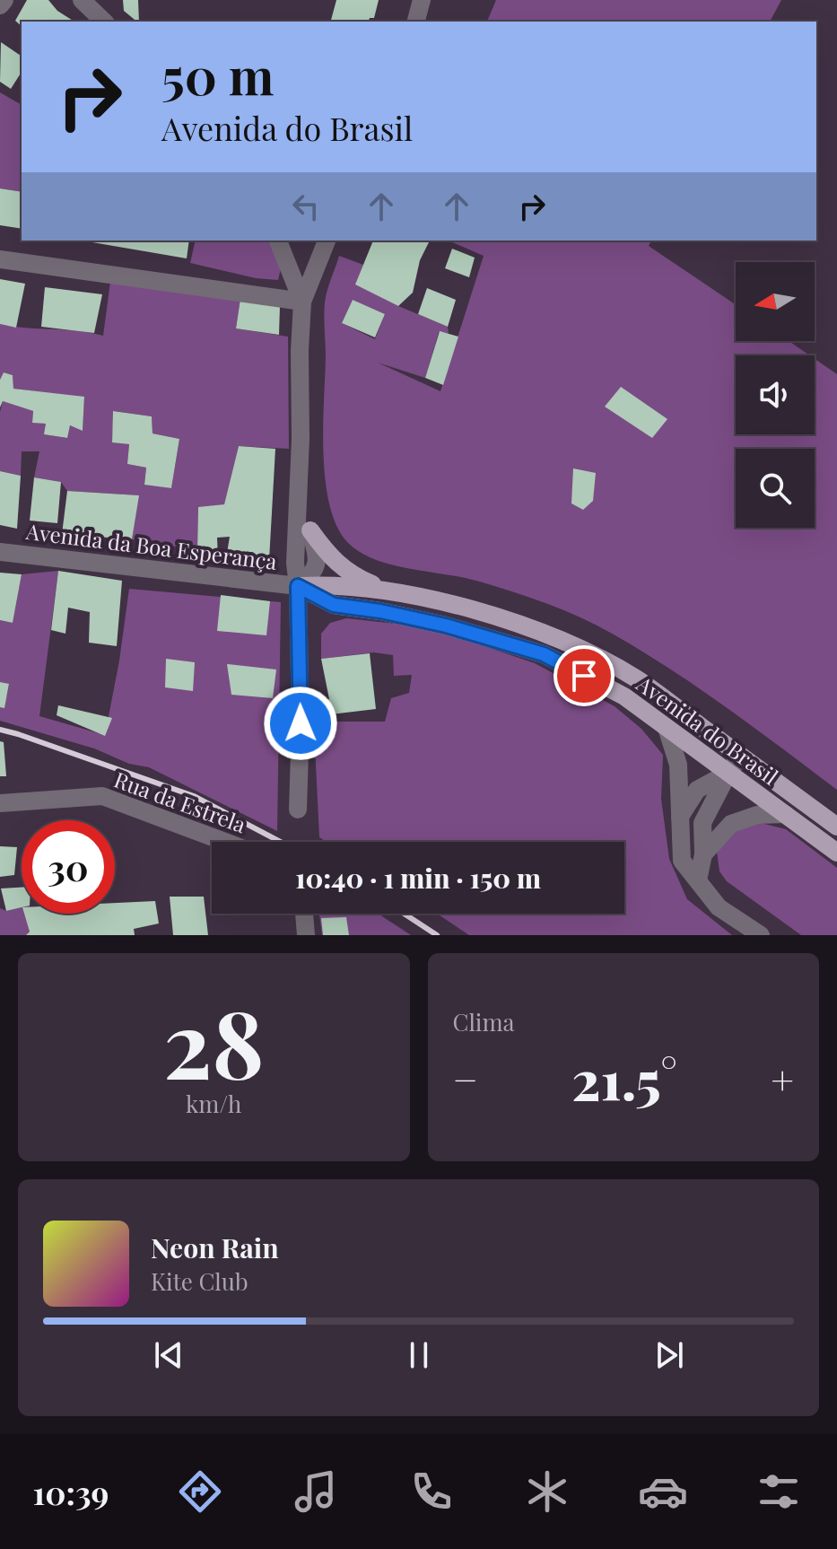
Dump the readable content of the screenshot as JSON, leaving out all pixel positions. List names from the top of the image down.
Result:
{
  "streets": {
    "main road": ["Avenida do Brasil"],
    "street": ["Avenida da Boa Esperança", "Rua da Estrela"]
  },
  "crossings": [
    ["Avenida da Boa Esperança", "Avenida do Brasil"]
  ],
  "north": "left",
  "page": {
    "turn": ["50 m", "Avenida do Brasil"],
    "limit": "30",
    "trip": "10:40 · 1 min · 150 m",
    "tile": [
      ["28", "km/h"],
      "Clima"
    ],
    "heat": ["−", "21.5°", "+"],
    "song": ["Neon Rain", "Kite Club"],
    "tabs": "10:39"
  }
}
